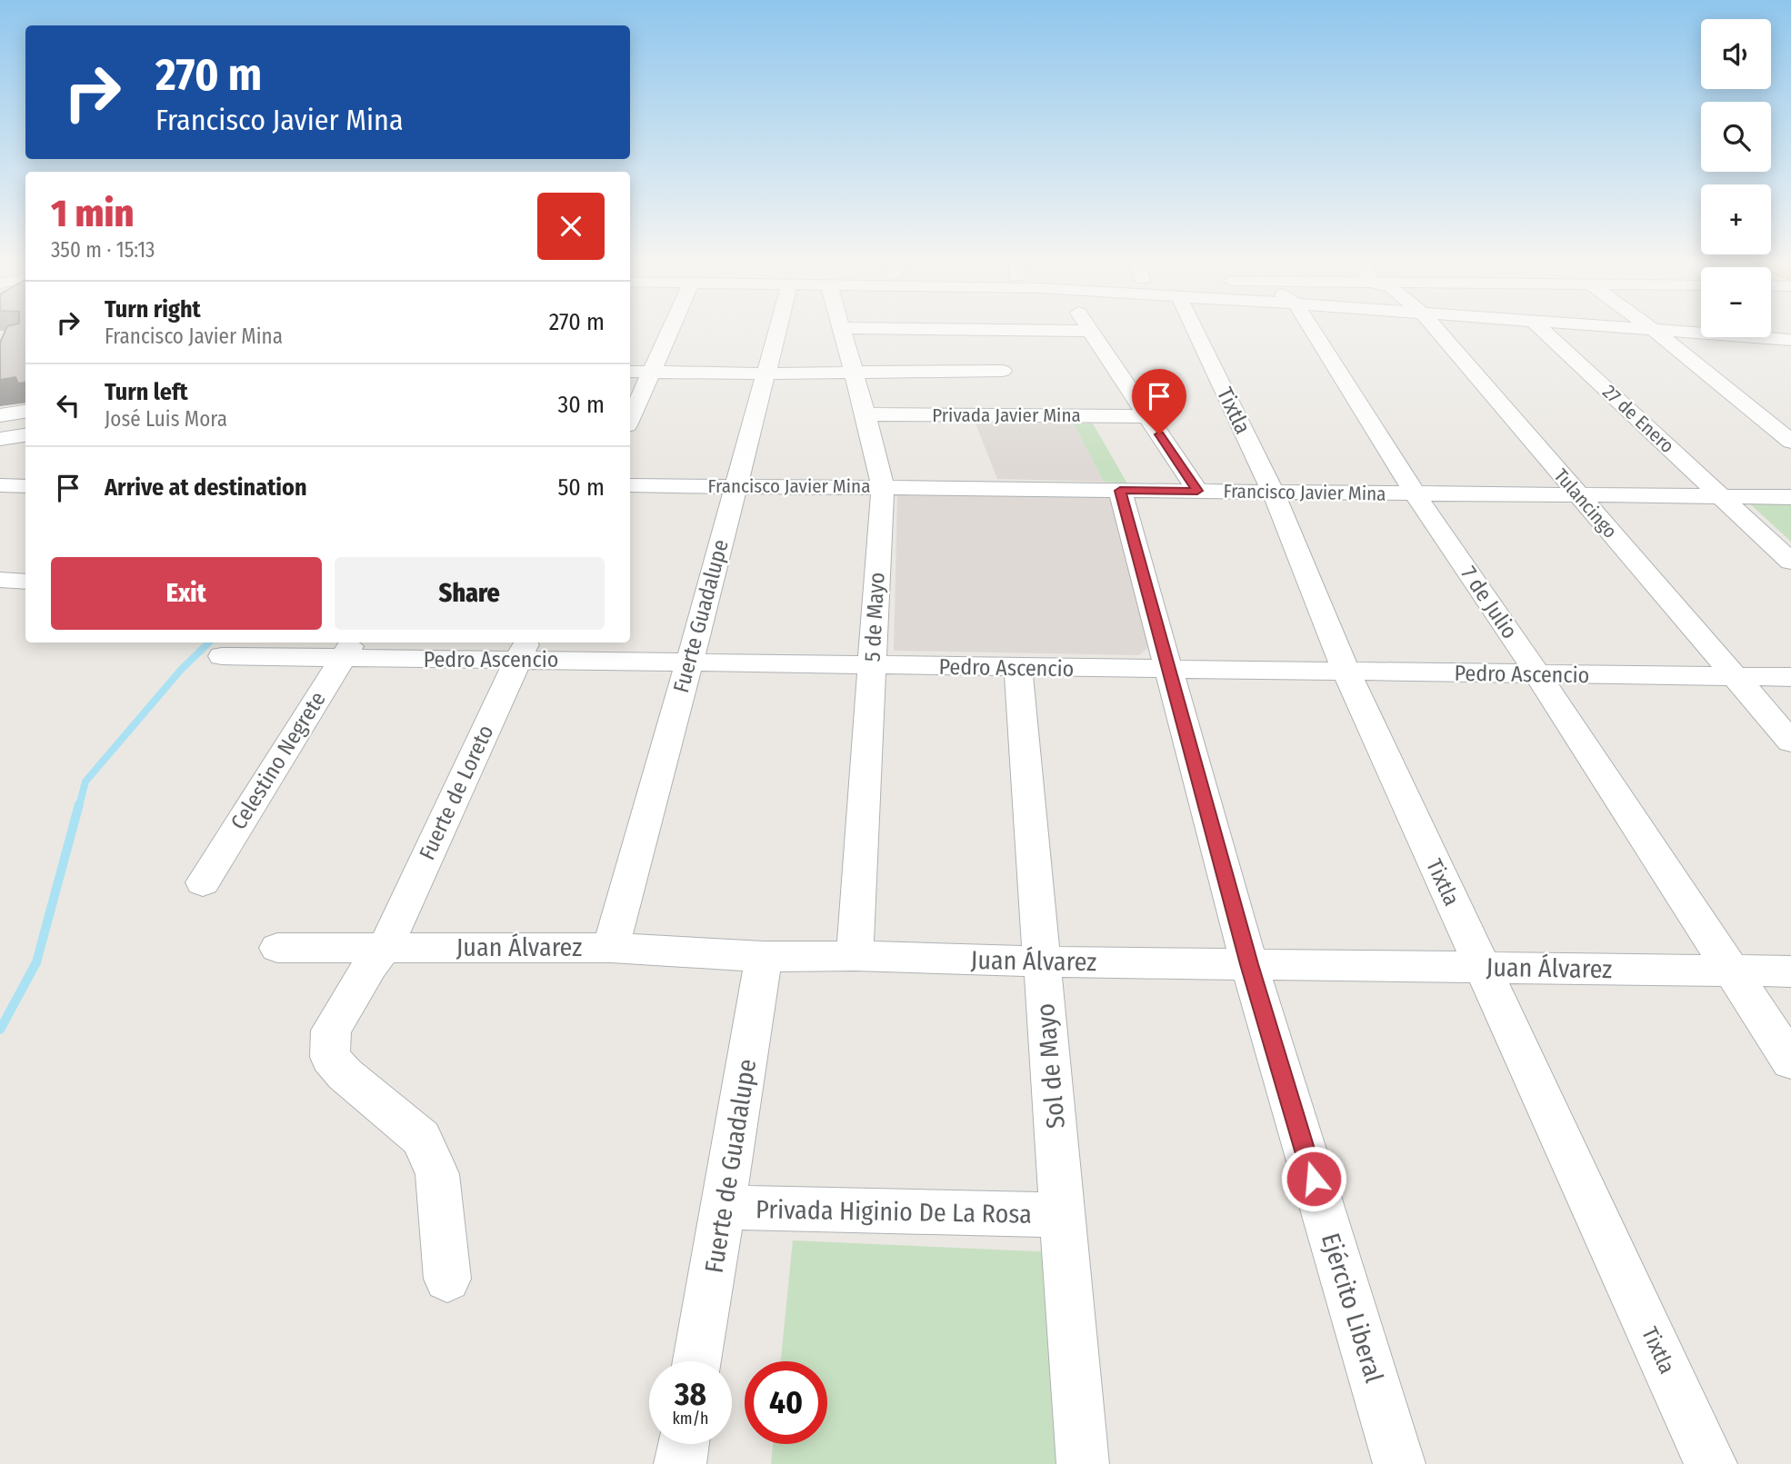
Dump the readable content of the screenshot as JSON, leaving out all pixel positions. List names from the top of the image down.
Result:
{
  "streets": {
    "street": [
      "Tixtla",
      "Privada Javier Mina",
      "27 de Enero",
      "Francisco Javier Mina",
      "Tulancingo",
      "7 de Julio",
      "Fuerte Guadalupe",
      "5 de Mayo",
      "Pedro Ascencio",
      "Celestino Negrete",
      "Fuerte de Loreto",
      "Juan Álvarez",
      "Sol de Mayo",
      "Fuerte de Guadalupe",
      "Privada Higinio De La Rosa",
      "Ejército Liberal"
    ]
  },
  "crossings": [
    ["Tixtla", "Francisco Javier Mina"],
    ["Tixtla", "Pedro Ascencio"],
    ["Tixtla", "Juan Álvarez"],
    ["Privada Javier Mina", "5 de Mayo"],
    ["27 de Enero", "Francisco Javier Mina"],
    ["Francisco Javier Mina", "Tulancingo"],
    ["Francisco Javier Mina", "7 de Julio"],
    ["Francisco Javier Mina", "Fuerte Guadalupe"],
    ["Francisco Javier Mina", "5 de Mayo"],
    ["Francisco Javier Mina", "Ejército Liberal"],
    ["Tulancingo", "Pedro Ascencio"],
    ["7 de Julio", "Pedro Ascencio"],
    ["7 de Julio", "Juan Álvarez"],
    ["Fuerte Guadalupe", "Pedro Ascencio"],
    ["Fuerte Guadalupe", "Juan Álvarez"],
    ["5 de Mayo", "Pedro Ascencio"],
    ["5 de Mayo", "Juan Álvarez"],
    ["Pedro Ascencio", "Celestino Negrete"],
    ["Pedro Ascencio", "Fuerte de Loreto"],
    ["Pedro Ascencio", "Sol de Mayo"],
    ["Pedro Ascencio", "Ejército Liberal"],
    ["Fuerte de Loreto", "Juan Álvarez"],
    ["Juan Álvarez", "Sol de Mayo"],
    ["Juan Álvarez", "Fuerte de Guadalupe"],
    ["Juan Álvarez", "Ejército Liberal"],
    ["Sol de Mayo", "Privada Higinio De La Rosa"],
    ["Fuerte de Guadalupe", "Privada Higinio De La Rosa"]
  ],
  "page": {
    "map_buttons": ["+", "−"],
    "turn": ["270 m", "Francisco Javier Mina"],
    "heading": ["1 min", "350 m · 15:13"],
    "list": [
      {
        "name": "Turn right",
        "note": "Francisco Javier Mina",
        "value": "270 m"
      },
      {
        "name": "Turn left",
        "note": "José Luis Mora",
        "value": "30 m"
      },
      {
        "name": "Arrive at destination",
        "value": "50 m"
      }
    ],
    "buttons": ["Exit", "Share"],
    "speed": "38 km/h",
    "limit": "40"
  }
}
